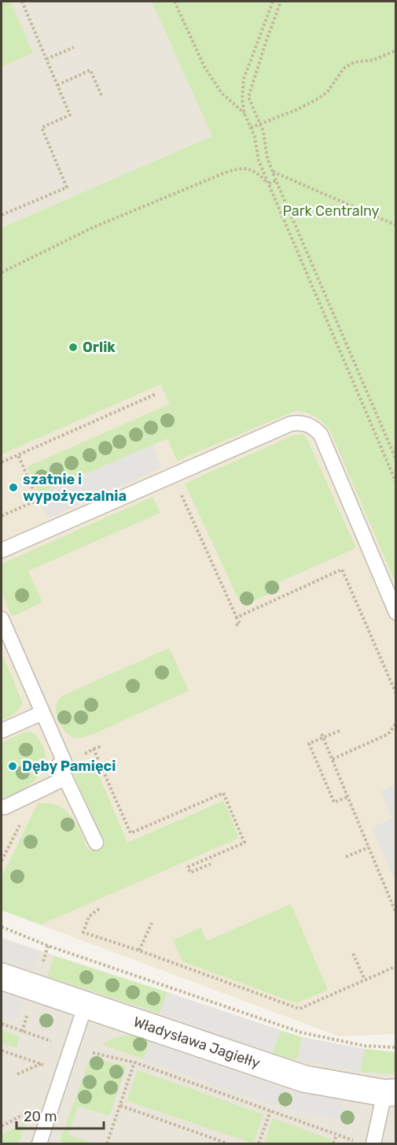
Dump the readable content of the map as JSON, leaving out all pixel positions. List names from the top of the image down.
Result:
{
  "streets": {
    "street": ["Władysława Jagiełły"]
  },
  "parks": ["Park Centralny"],
  "places": ["Orlik", "szatnie i wypożyczalnia", "Dęby Pamięci"],
  "scale_bar": "20 m"
}
